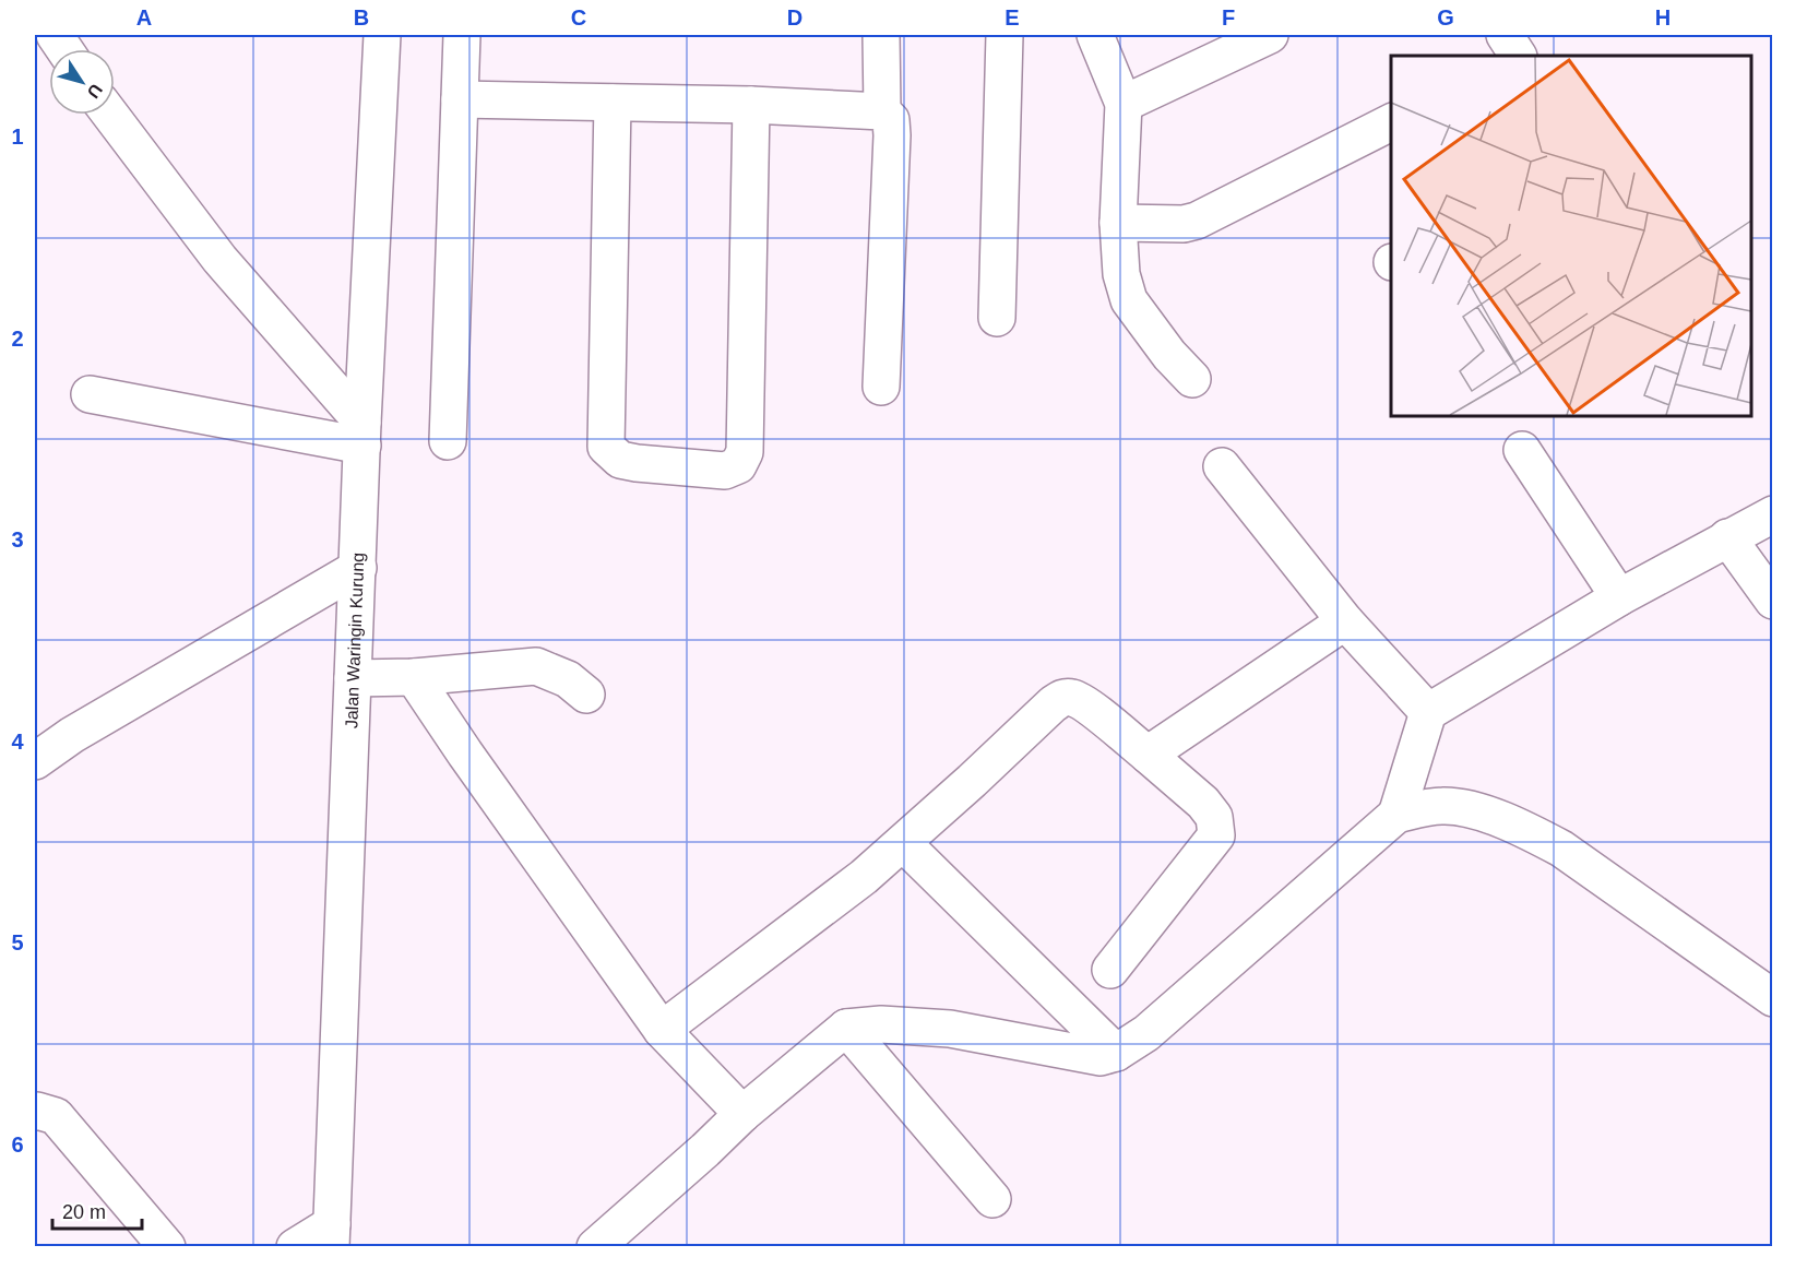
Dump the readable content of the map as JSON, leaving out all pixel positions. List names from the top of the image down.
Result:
{
  "streets": {
    "street": ["Jalan Waringin Kurung"]
  },
  "scale_bar": "20 m",
  "north": "bottom right",
  "grid": {
    "columns": [
      "A",
      "B",
      "C",
      "D",
      "E",
      "F",
      "G",
      "H"
    ],
    "rows": [
      "1",
      "2",
      "3",
      "4",
      "5",
      "6"
    ]
  }
}
